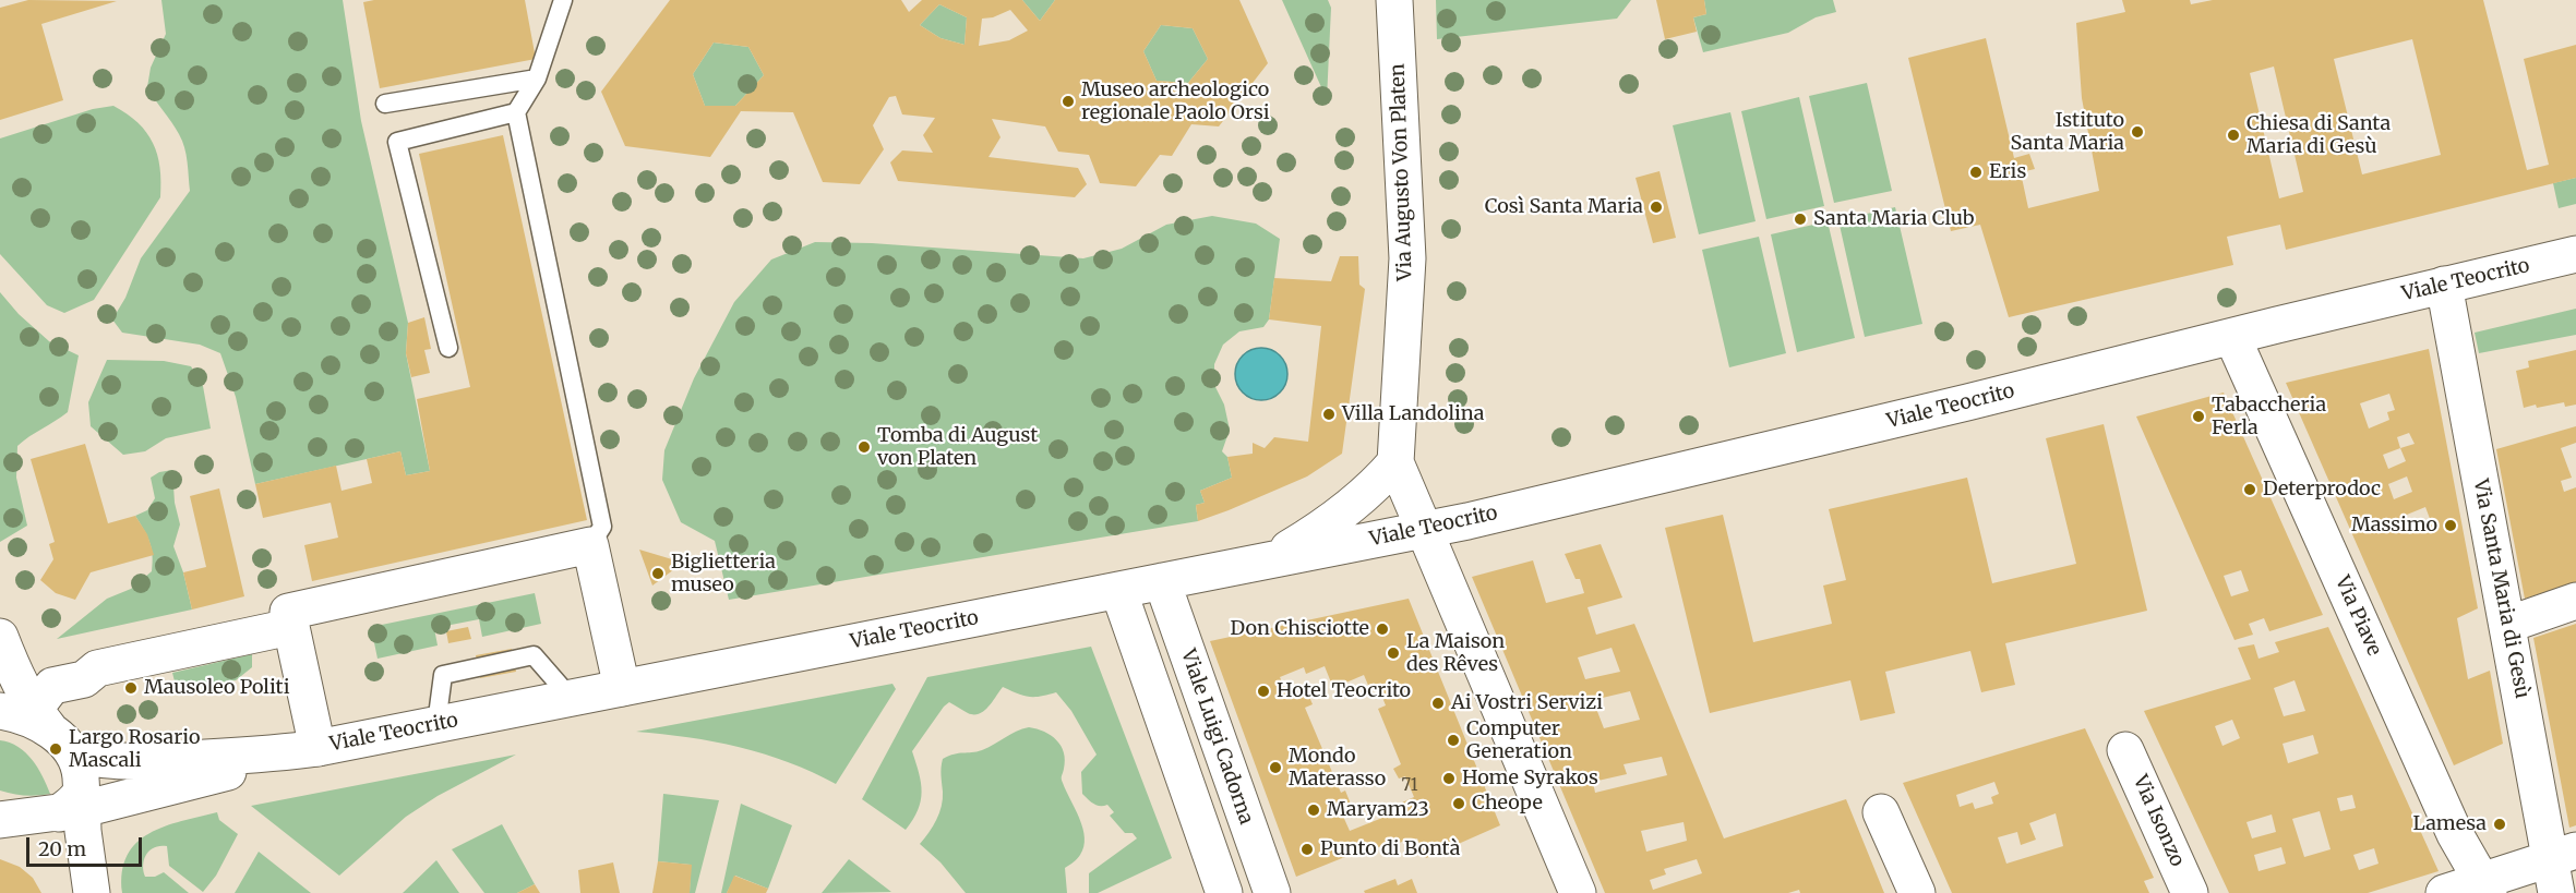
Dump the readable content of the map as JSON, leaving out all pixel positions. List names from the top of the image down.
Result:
{
  "streets": {
    "street": [
      "Via Augusto Von Platen",
      "Viale Teocrito",
      "Via Santa Maria di Gesù",
      "Via Piave",
      "Viale Luigi Cadorna",
      "Via Isonzo"
    ]
  },
  "crossings": [
    ["Viale Teocrito", "Via Santa Maria di Gesù"],
    ["Viale Teocrito", "Via Piave"],
    ["Viale Teocrito", "Viale Luigi Cadorna"]
  ],
  "places": [
    "Museo archeologico regionale Paolo Orsi",
    "Istituto Santa Maria",
    "Chiesa di Santa Maria di Gesù",
    "Eris",
    "Così Santa Maria",
    "Santa Maria Club",
    "Villa Landolina",
    "Tabaccheria Ferla",
    "Tomba di August von Platen",
    "Deterprodoc",
    "Massimo",
    "Biglietteria museo",
    "Don Chisciotte",
    "La Maison des Rêves",
    "Mausoleo Politi",
    "Hotel Teocrito",
    "Ai Vostri Servizi",
    "Computer Generation",
    "Largo Rosario Mascali",
    "Mondo Materasso",
    "Home Syrakos",
    "Cheope",
    "Maryam23",
    "Lamesa",
    "Punto di Bontà"
  ],
  "house_numbers": ["71"],
  "scale_bar": "20 m"
}
